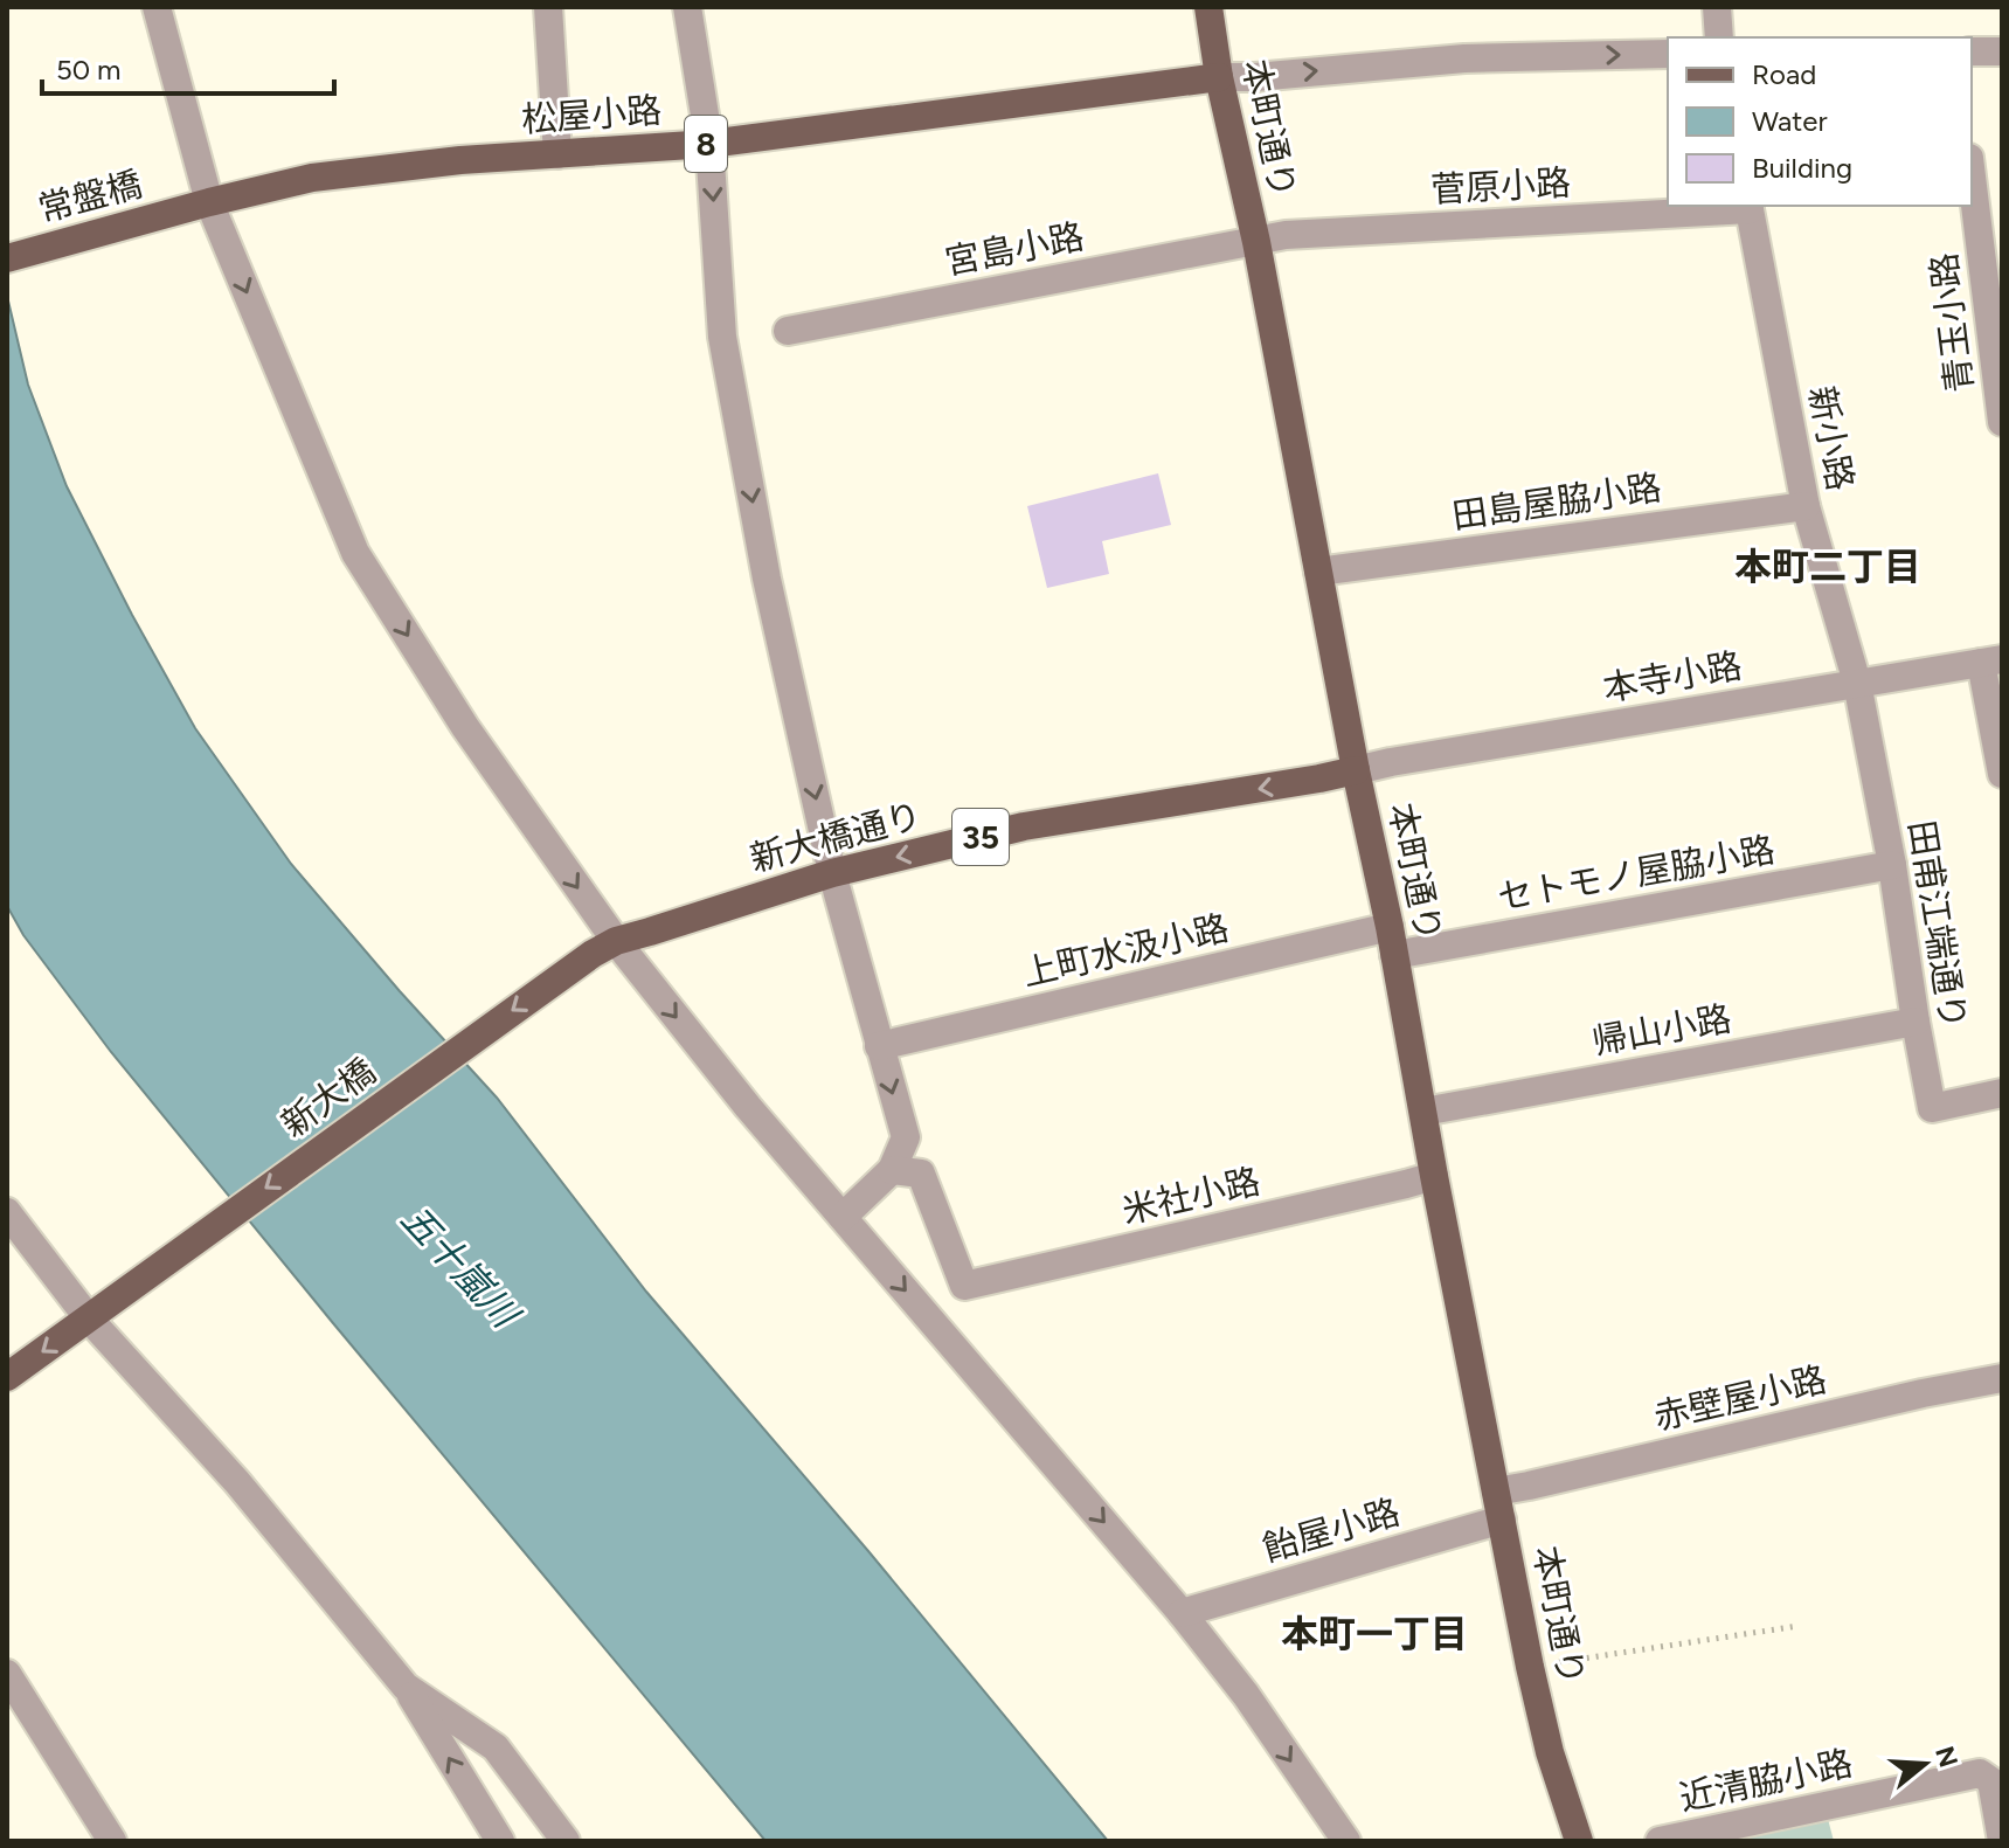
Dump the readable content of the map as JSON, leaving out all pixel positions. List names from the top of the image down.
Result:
{
  "streets": {
    "main road": [
      "松屋小路",
      "本町通り",
      "8",
      "常盤橋",
      "新大橋通り",
      "35",
      "新大橋"
    ],
    "street": [
      "菅原小路",
      "宮島小路",
      "青玉小路",
      "新小路",
      "田島屋脇小路",
      "本寺小路",
      "セトモノ屋脇小路",
      "田甫江端通り",
      "上町水汲小路",
      "帰山小路",
      "米社小路",
      "赤壁屋小路",
      "飴屋小路",
      "近清脇小路"
    ]
  },
  "crossings": [
    ["松屋小路", "本町通り"],
    ["松屋小路", "常盤橋"],
    ["本町通り", "菅原小路"],
    ["本町通り", "宮島小路"],
    ["本町通り", "田島屋脇小路"],
    ["本町通り", "本寺小路"],
    ["本町通り", "新大橋通り"],
    ["本町通り", "セトモノ屋脇小路"],
    ["本町通り", "上町水汲小路"],
    ["本町通り", "帰山小路"],
    ["本町通り", "米社小路"],
    ["本町通り", "赤壁屋小路"],
    ["本町通り", "飴屋小路"],
    ["菅原小路", "宮島小路"],
    ["菅原小路", "新小路"],
    ["新小路", "田島屋脇小路"],
    ["新小路", "本寺小路"],
    ["新小路", "田甫江端通り"],
    ["本寺小路", "新大橋通り"],
    ["本寺小路", "田甫江端通り"],
    ["新大橋通り", "新大橋"],
    ["35", "新大橋"],
    ["セトモノ屋脇小路", "田甫江端通り"],
    ["セトモノ屋脇小路", "上町水汲小路"],
    ["田甫江端通り", "帰山小路"]
  ],
  "one_way": ["新大橋通り", "新大橋"],
  "districts": ["本町二丁目", "本町一丁目"],
  "water": ["五十嵐川"],
  "legend": ["Road", "Water", "Building"],
  "scale_bar": "50 m",
  "north": "right"
}
